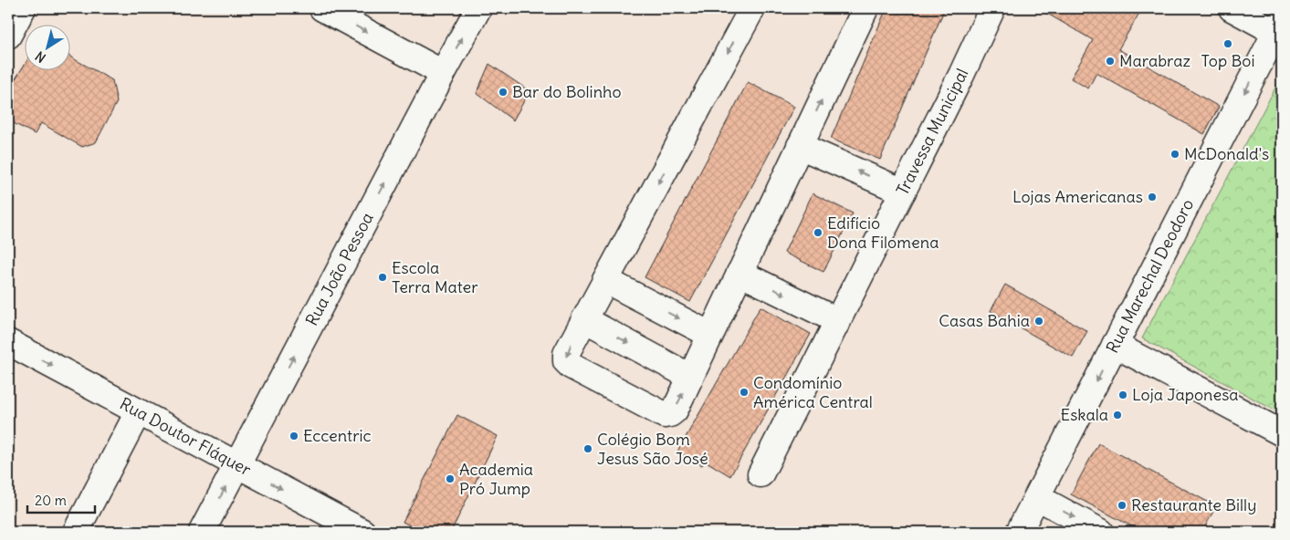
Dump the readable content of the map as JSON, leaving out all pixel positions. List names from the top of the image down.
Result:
{
  "streets": {
    "street": [
      "Travessa Municipal",
      "Rua João Pessoa",
      "Rua Marechal Deodoro",
      "Rua Doutor Fláquer"
    ]
  },
  "crossings": [
    ["Rua João Pessoa", "Rua Doutor Fláquer"]
  ],
  "one_way": ["Rua João Pessoa", "Rua Marechal Deodoro", "Rua Doutor Fláquer"],
  "places": [
    "Top Boi",
    "Marabraz",
    "Bar do Bolinho",
    "McDonald's",
    "Lojas Americanas",
    "Edifício Dona Filomena",
    "Escola Terra Mater",
    "Casas Bahia",
    "Condomínio América Central",
    "Loja Japonesa",
    "Eskala",
    "Eccentric",
    "Colégio Bom Jesus São José",
    "Academia Pró Jump",
    "Restaurante Billy"
  ],
  "scale_bar": "20 m",
  "north": "bottom left"
}
